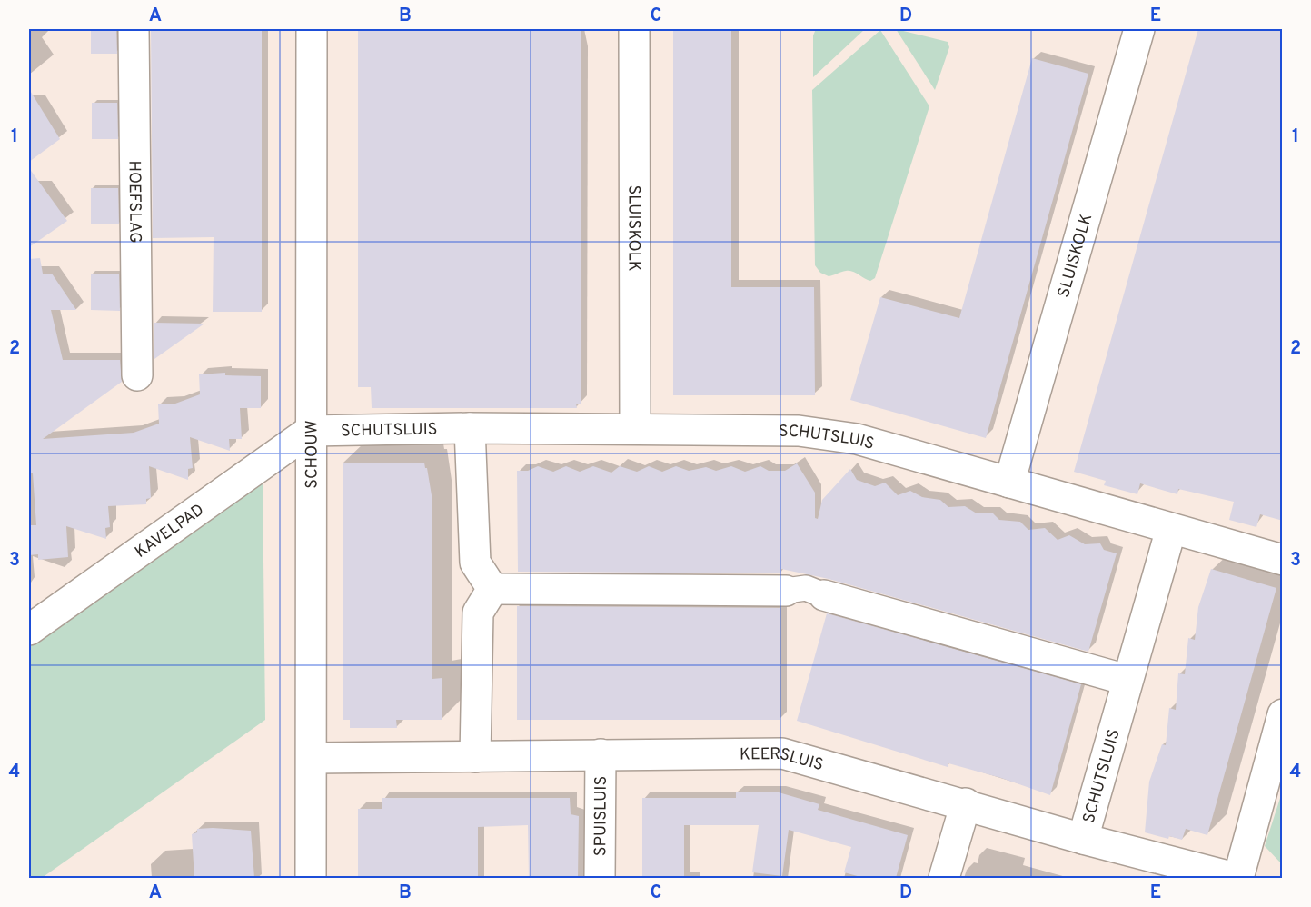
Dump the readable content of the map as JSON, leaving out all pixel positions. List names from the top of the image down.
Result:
{
  "streets": {
    "street": [
      "HOEFSLAG",
      "SLUISKOLK",
      "SCHUTSLUIS",
      "SCHOUW",
      "KAVELPAD",
      "KEERSLUIS",
      "SPUISLUIS"
    ]
  },
  "crossings": [
    ["SLUISKOLK", "SCHUTSLUIS"],
    ["SCHUTSLUIS", "SCHOUW"],
    ["SCHUTSLUIS", "KAVELPAD"],
    ["SCHUTSLUIS", "KEERSLUIS"],
    ["SCHOUW", "KAVELPAD"],
    ["SCHOUW", "KEERSLUIS"],
    ["KEERSLUIS", "SPUISLUIS"]
  ],
  "grid": {
    "columns": [
      "A",
      "B",
      "C",
      "D",
      "E"
    ],
    "rows": [
      "1",
      "2",
      "3",
      "4"
    ]
  }
}
